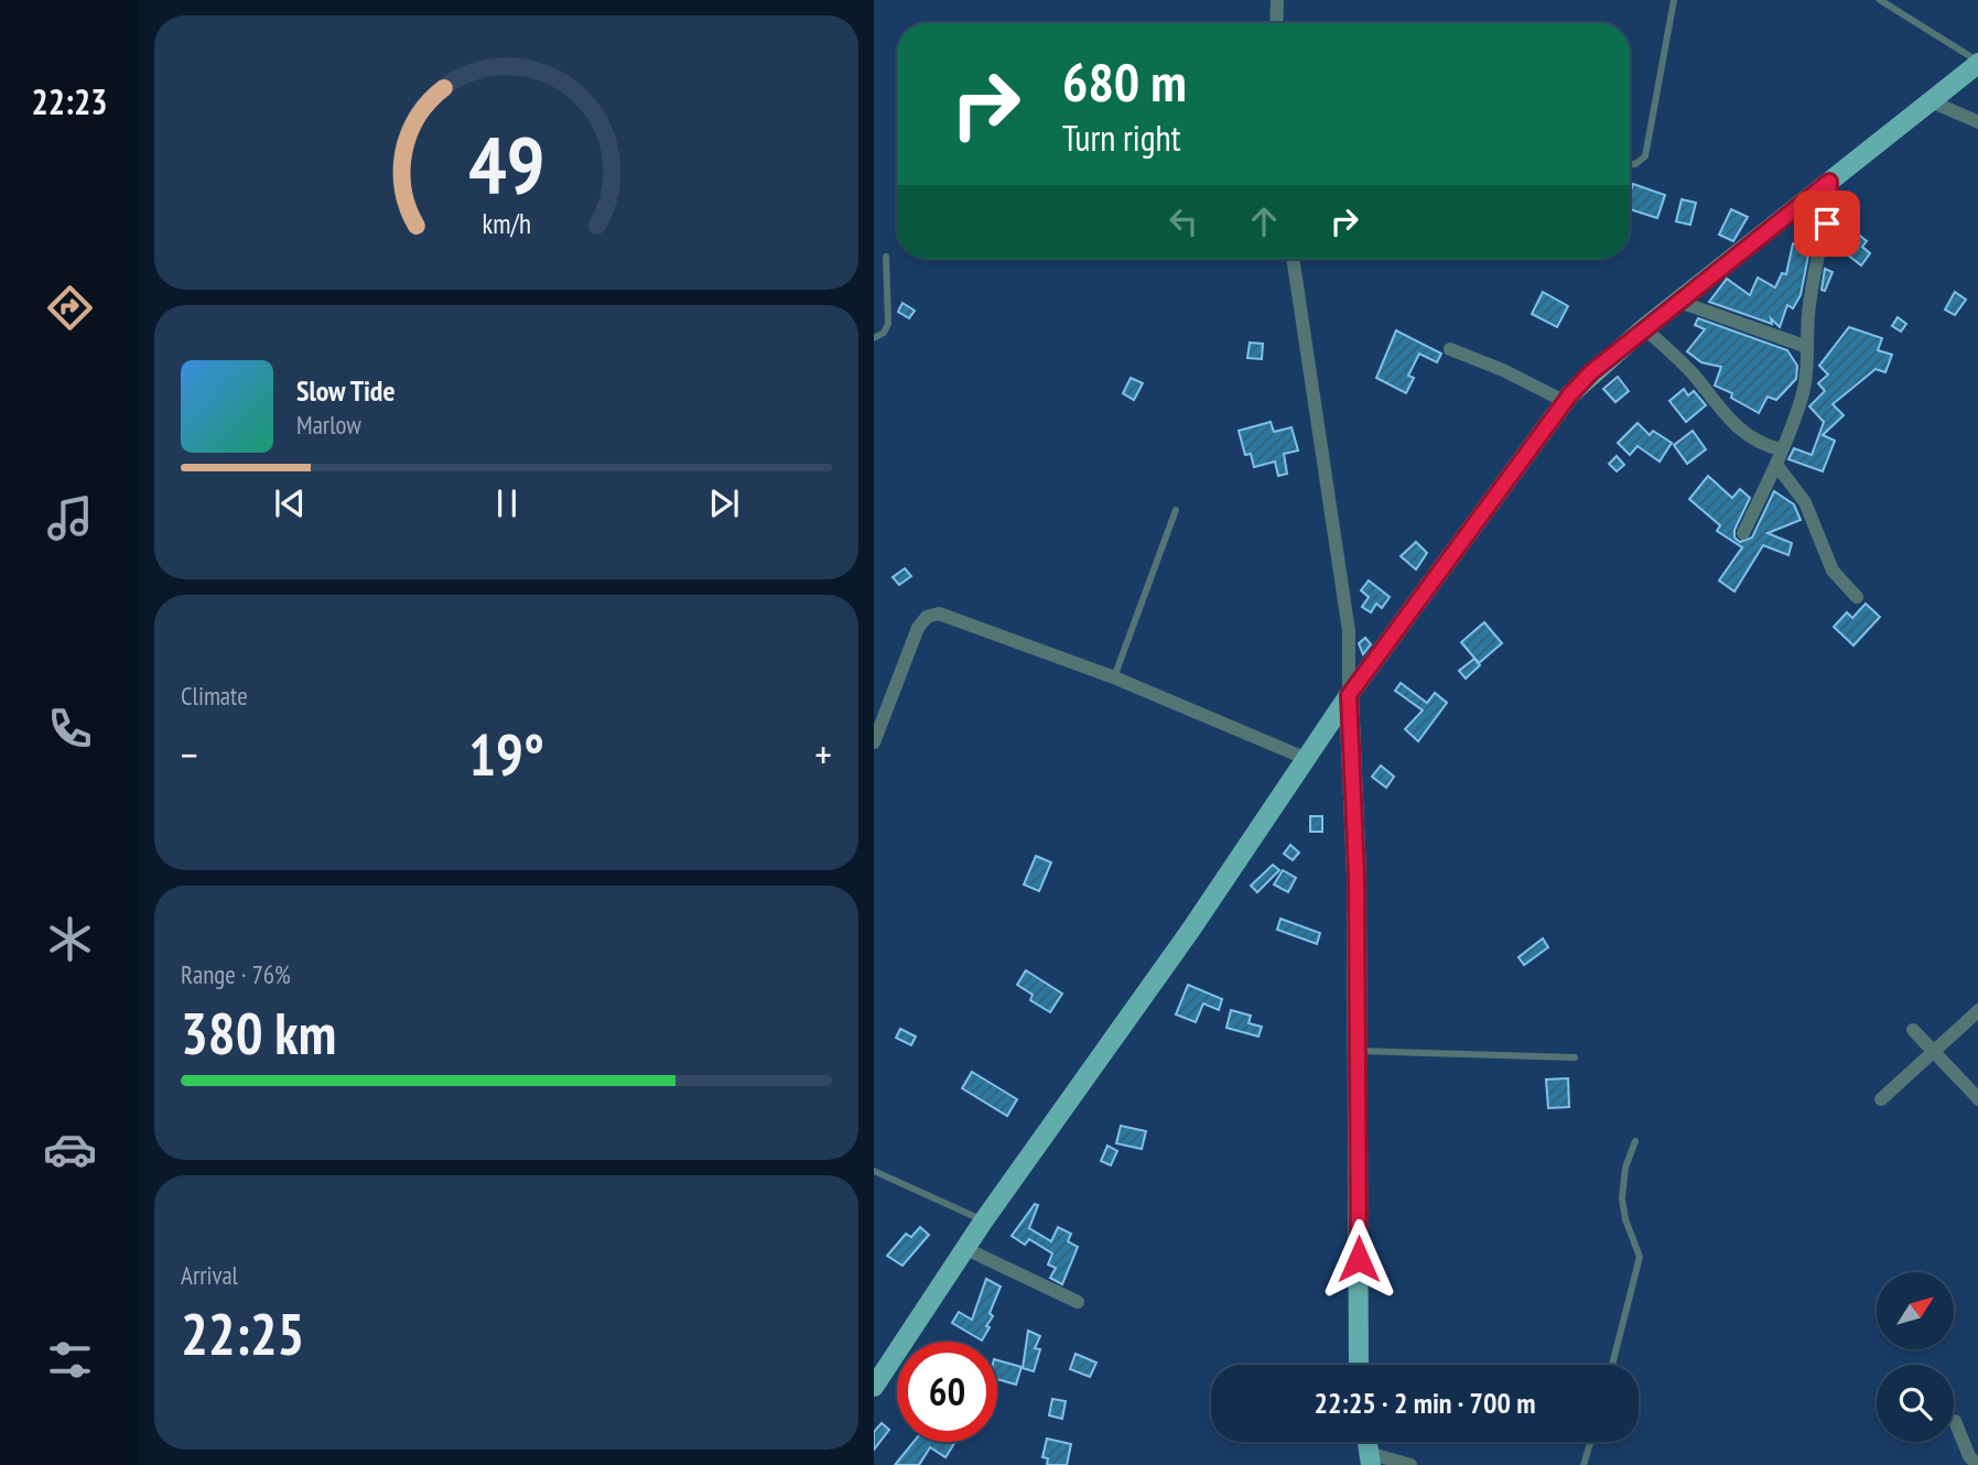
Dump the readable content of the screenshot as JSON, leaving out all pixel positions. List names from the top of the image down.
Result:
{
  "north": "top right",
  "page": {
    "tabs": "22:23",
    "turn": ["680 m", "Turn right"],
    "song": ["Slow Tide", "Marlow"],
    "tile": [
      "Climate",
      ["Range · 76%", "380 km"],
      ["Arrival", "22:25"]
    ],
    "heat": ["−", "19°", "+"],
    "limit": "60",
    "trip": "22:25 · 2 min · 700 m",
    "gauge": ["49", "km/h"]
  }
}
